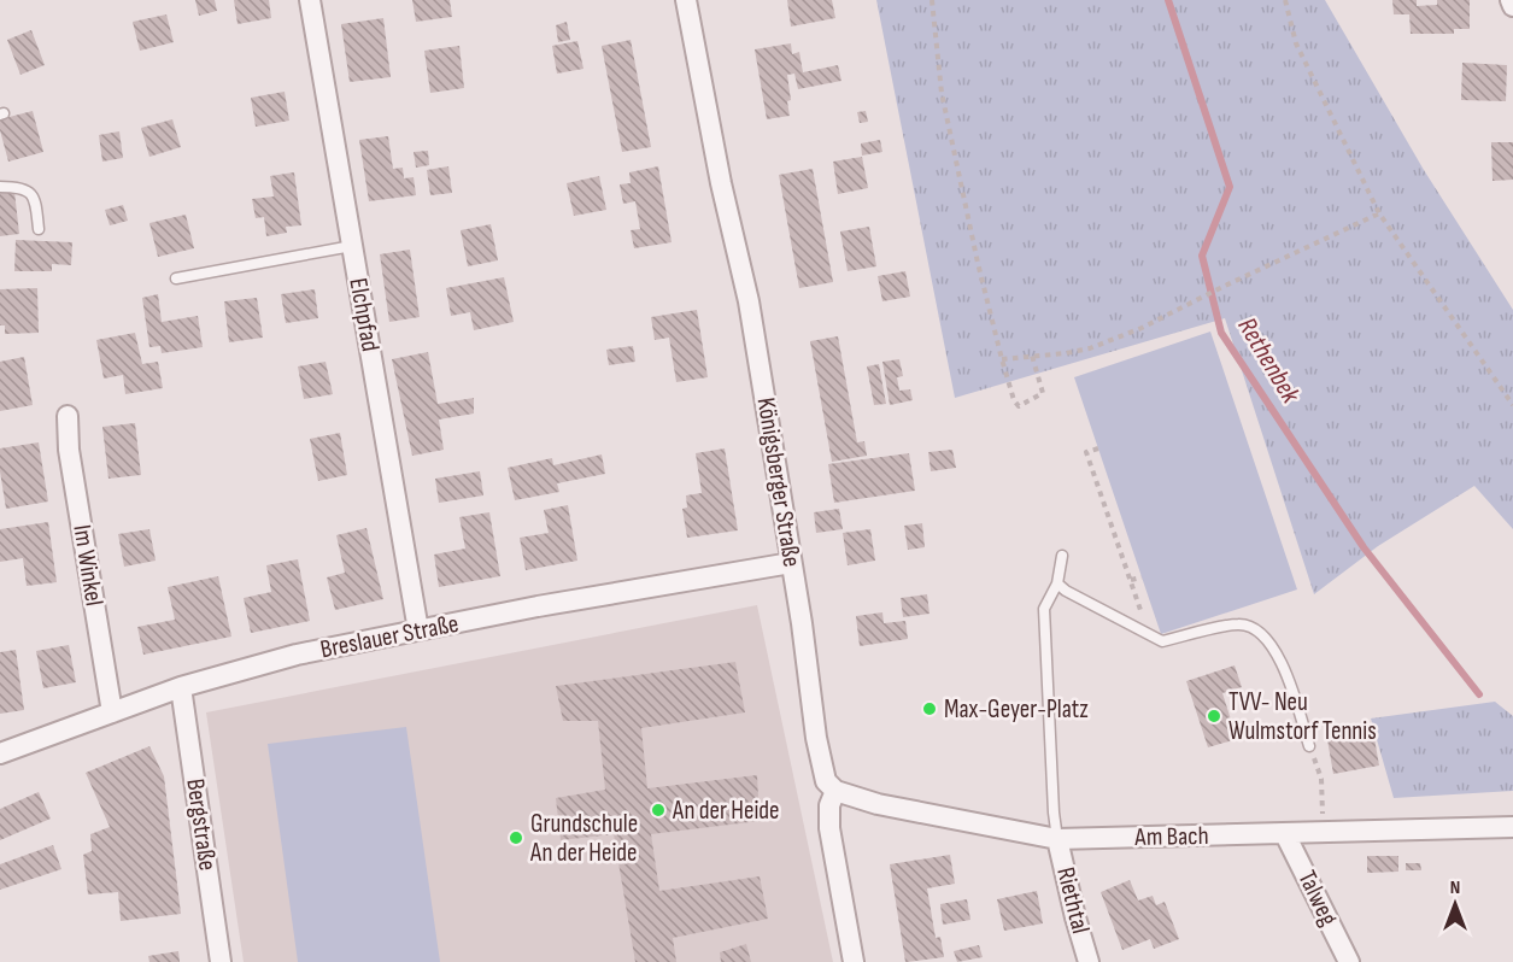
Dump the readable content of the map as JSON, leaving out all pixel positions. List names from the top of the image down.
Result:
{
  "streets": {
    "street": [
      "Elchpfad",
      "Königsberger Straße",
      "Im Winkel",
      "Breslauer Straße",
      "Bergstraße",
      "Am Bach",
      "Talweg",
      "Riethtal"
    ]
  },
  "crossings": [
    ["Elchpfad", "Breslauer Straße"],
    ["Königsberger Straße", "Breslauer Straße"],
    ["Königsberger Straße", "Am Bach"],
    ["Im Winkel", "Breslauer Straße"],
    ["Breslauer Straße", "Bergstraße"],
    ["Am Bach", "Talweg"],
    ["Am Bach", "Riethtal"]
  ],
  "water": ["Rethenbek"],
  "places": [
    "Max-Geyer-Platz",
    "TVV- Neu Wulmstorf Tennis",
    "An der Heide",
    "Grundschule An der Heide"
  ],
  "north": "top"
}
